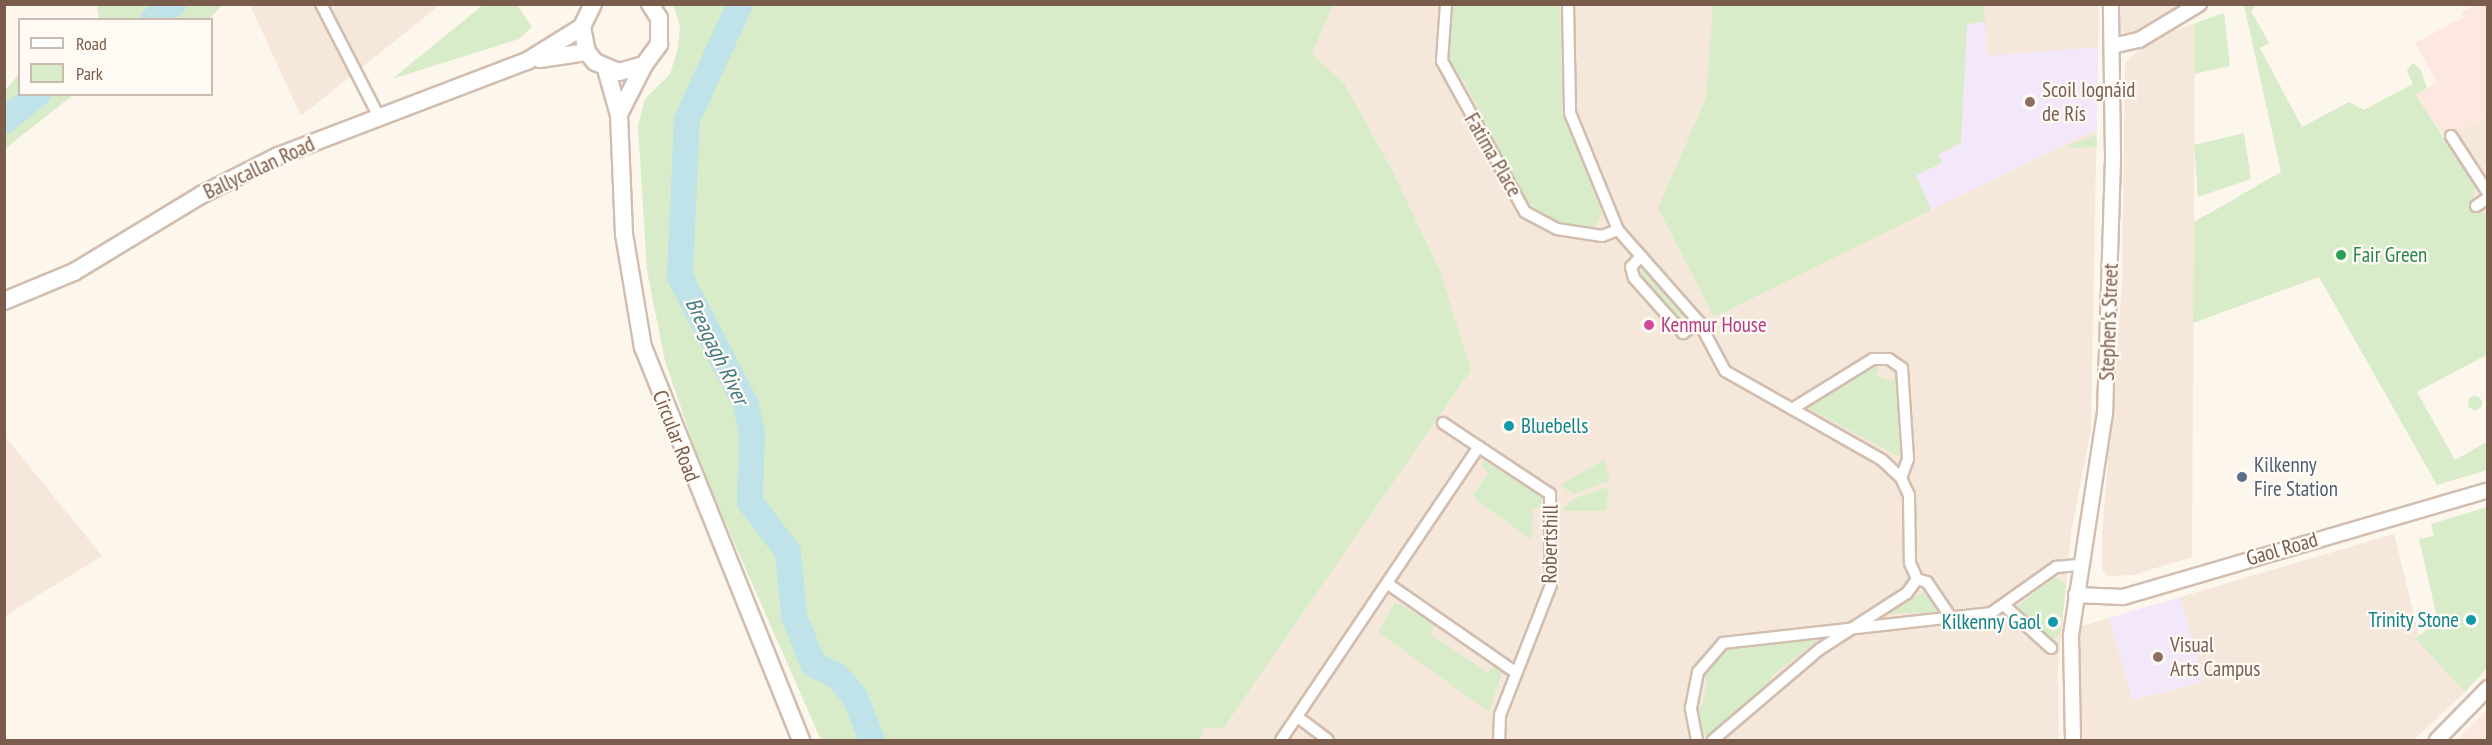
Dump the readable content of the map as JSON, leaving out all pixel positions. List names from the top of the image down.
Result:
{
  "streets": {
    "main road": ["Ballycallan Road", "Circular Road"],
    "street": [
      "Fatima Place",
      "Stephen's Street",
      "Robertshill",
      "Gaol Road"
    ]
  },
  "crossings": [
    ["Stephen's Street", "Gaol Road"]
  ],
  "water": ["Breagagh River"],
  "places": [
    "Scoil Iognáid de Rís",
    "Fair Green",
    "Kenmur House",
    "Bluebells",
    "Kilkenny Fire Station",
    "Trinity Stone",
    "Kilkenny Gaol",
    "Visual Arts Campus"
  ],
  "legend": ["Road", "Park"]
}
